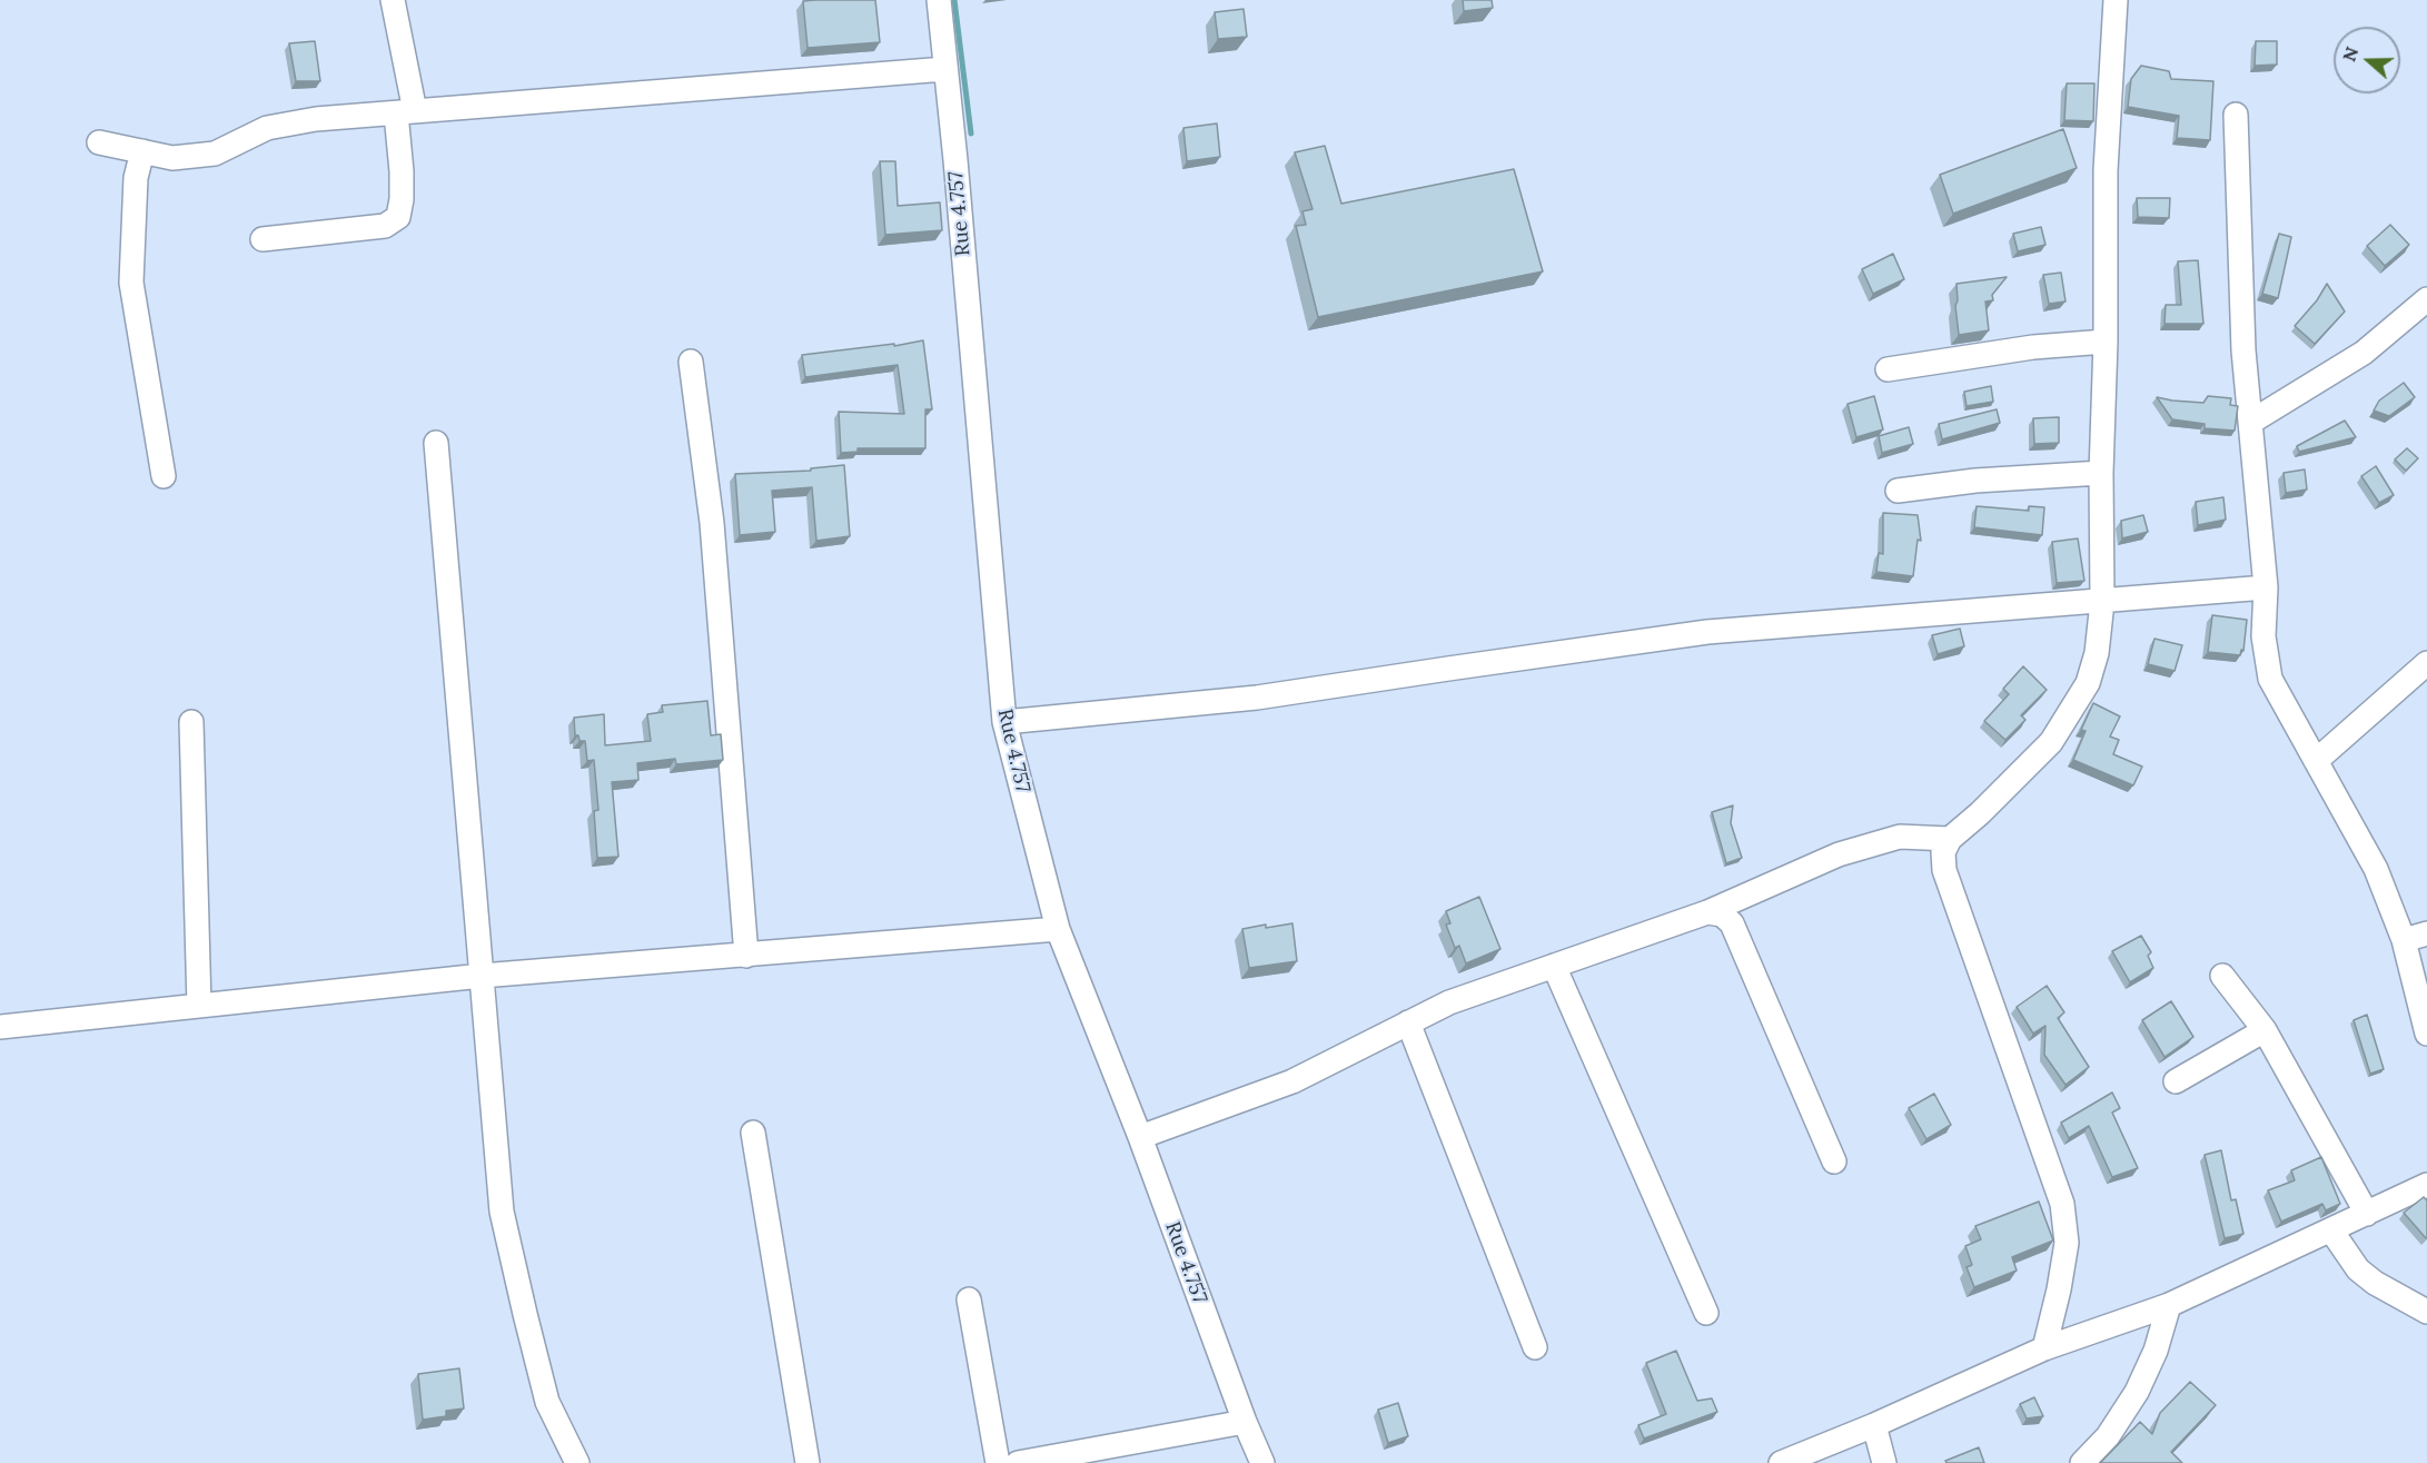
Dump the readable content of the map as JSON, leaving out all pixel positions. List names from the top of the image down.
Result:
{
  "streets": {
    "street": ["Rue 4.757"]
  },
  "north": "left"
}
